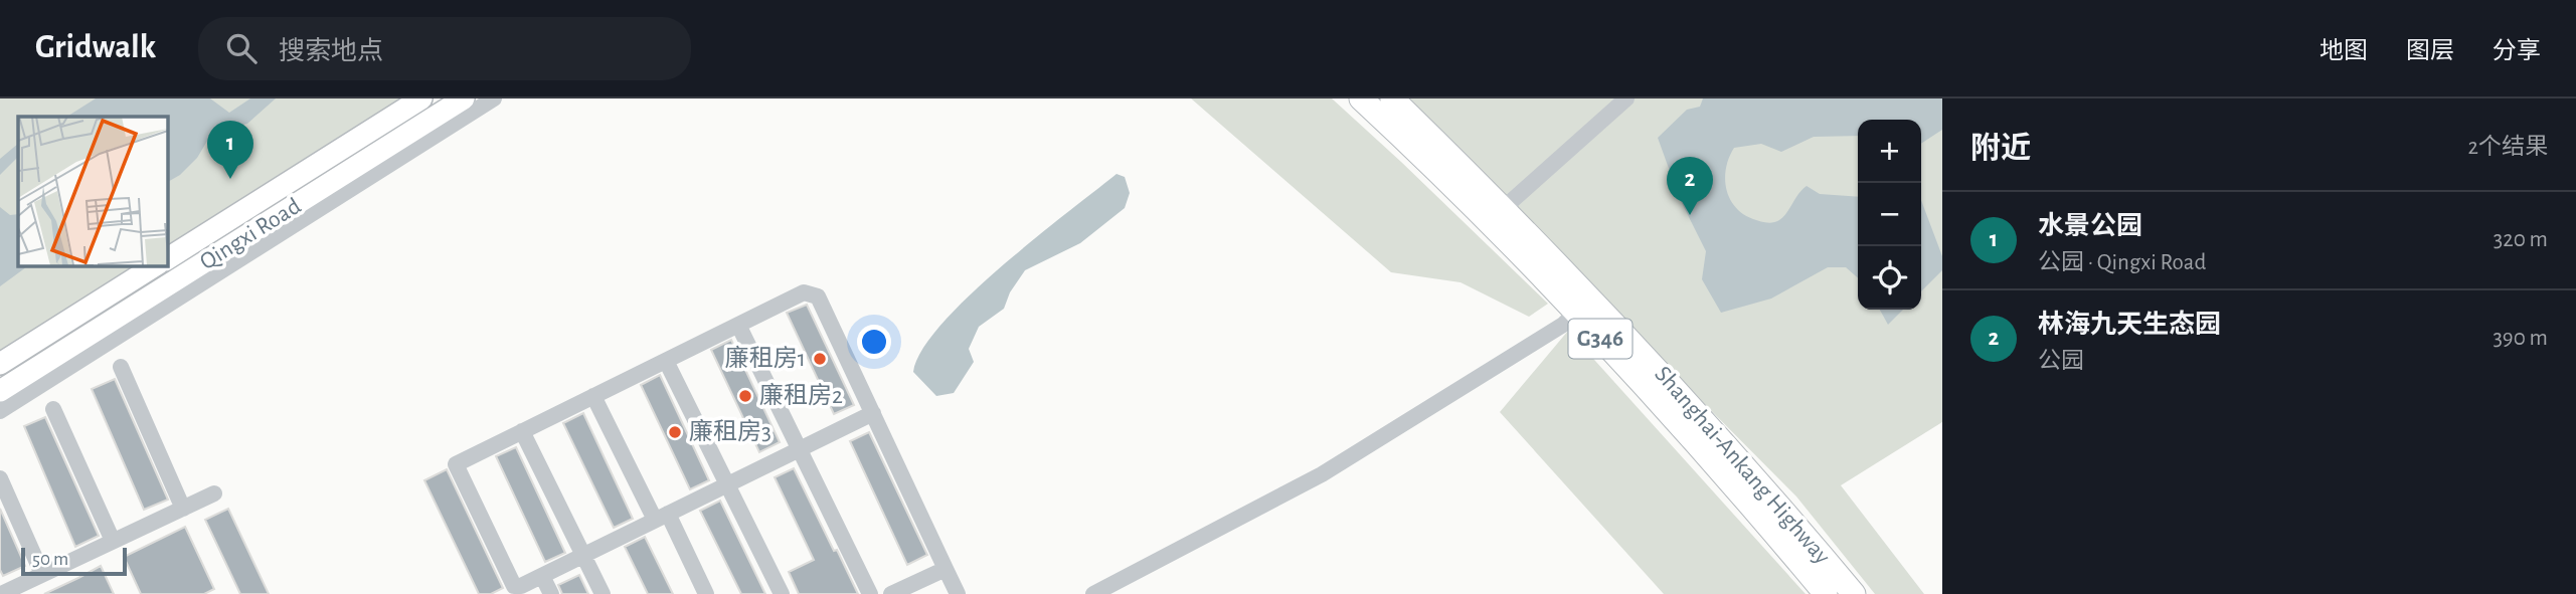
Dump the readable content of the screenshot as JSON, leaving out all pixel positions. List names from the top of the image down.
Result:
{
  "streets": {
    "highway": ["G346", "Shanghai-Ankang Highway"],
    "main road": ["Qingxi Road"]
  },
  "places": ["廉租房1", "廉租房2", "廉租房3"],
  "scale_bar": "50 m",
  "page": {
    "header": "Gridwalk",
    "search": "搜索地点",
    "nav": ["地图", "图层", "分享"],
    "heading": ["附近", "2个结果"],
    "map_buttons": ["+", "−"],
    "pins": ["1", "2"],
    "list": [
      {
        "mark": "1",
        "name": "水景公园",
        "note": "公园 · Qingxi Road",
        "value": "320 m"
      },
      {
        "mark": "2",
        "name": "林海九天生态园",
        "note": "公园",
        "value": "390 m"
      }
    ],
    "scale": "50 m"
  }
}
